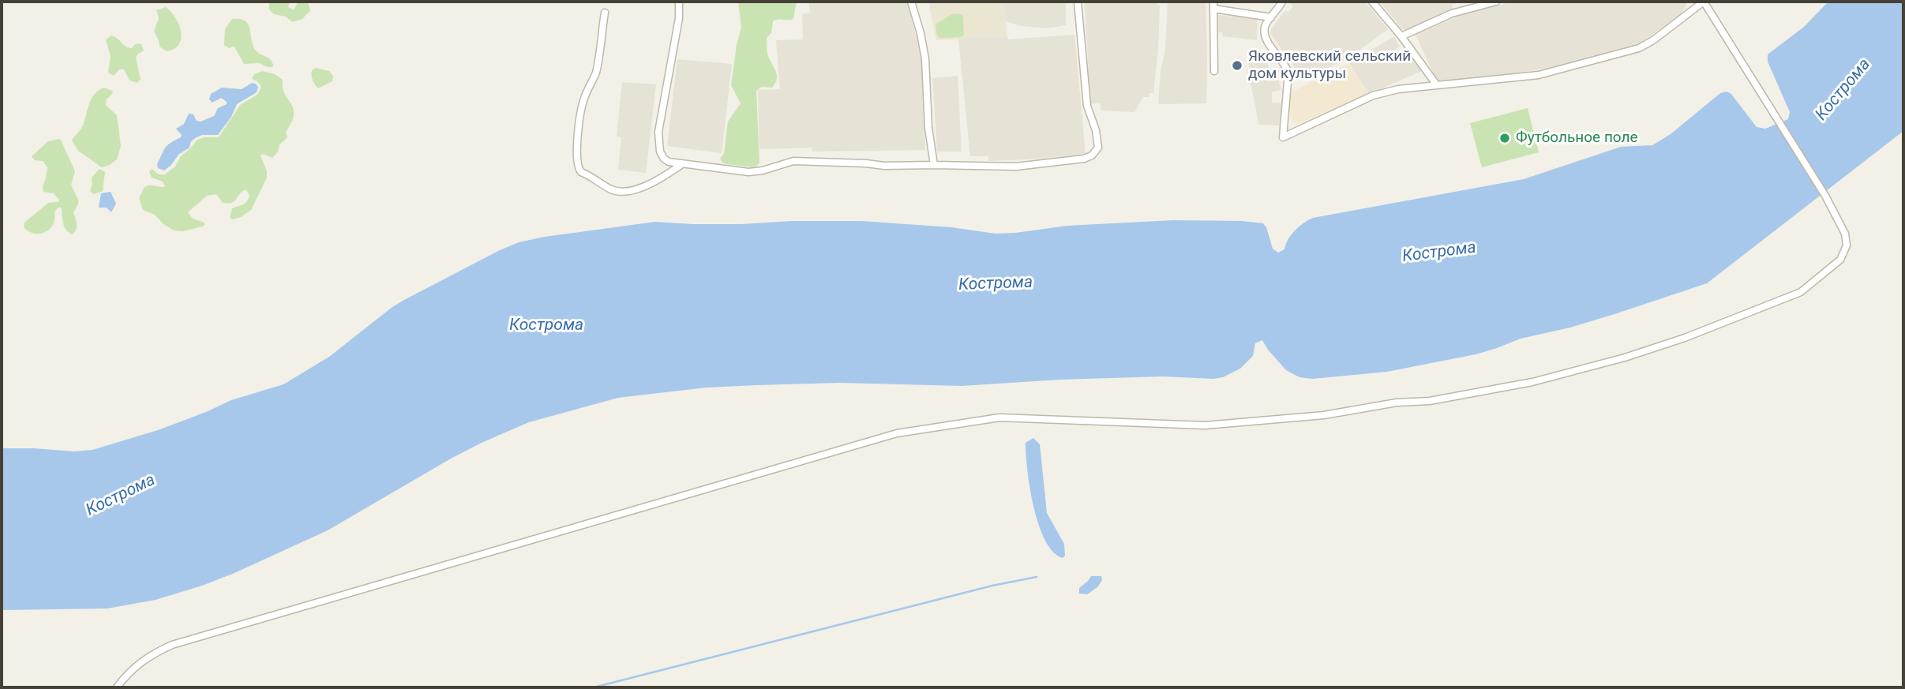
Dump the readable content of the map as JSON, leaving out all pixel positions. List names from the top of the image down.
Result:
{
  "water": ["Кострома"],
  "places": ["Яковлевский сельский дом культуры", "Футбольное поле"]
}
